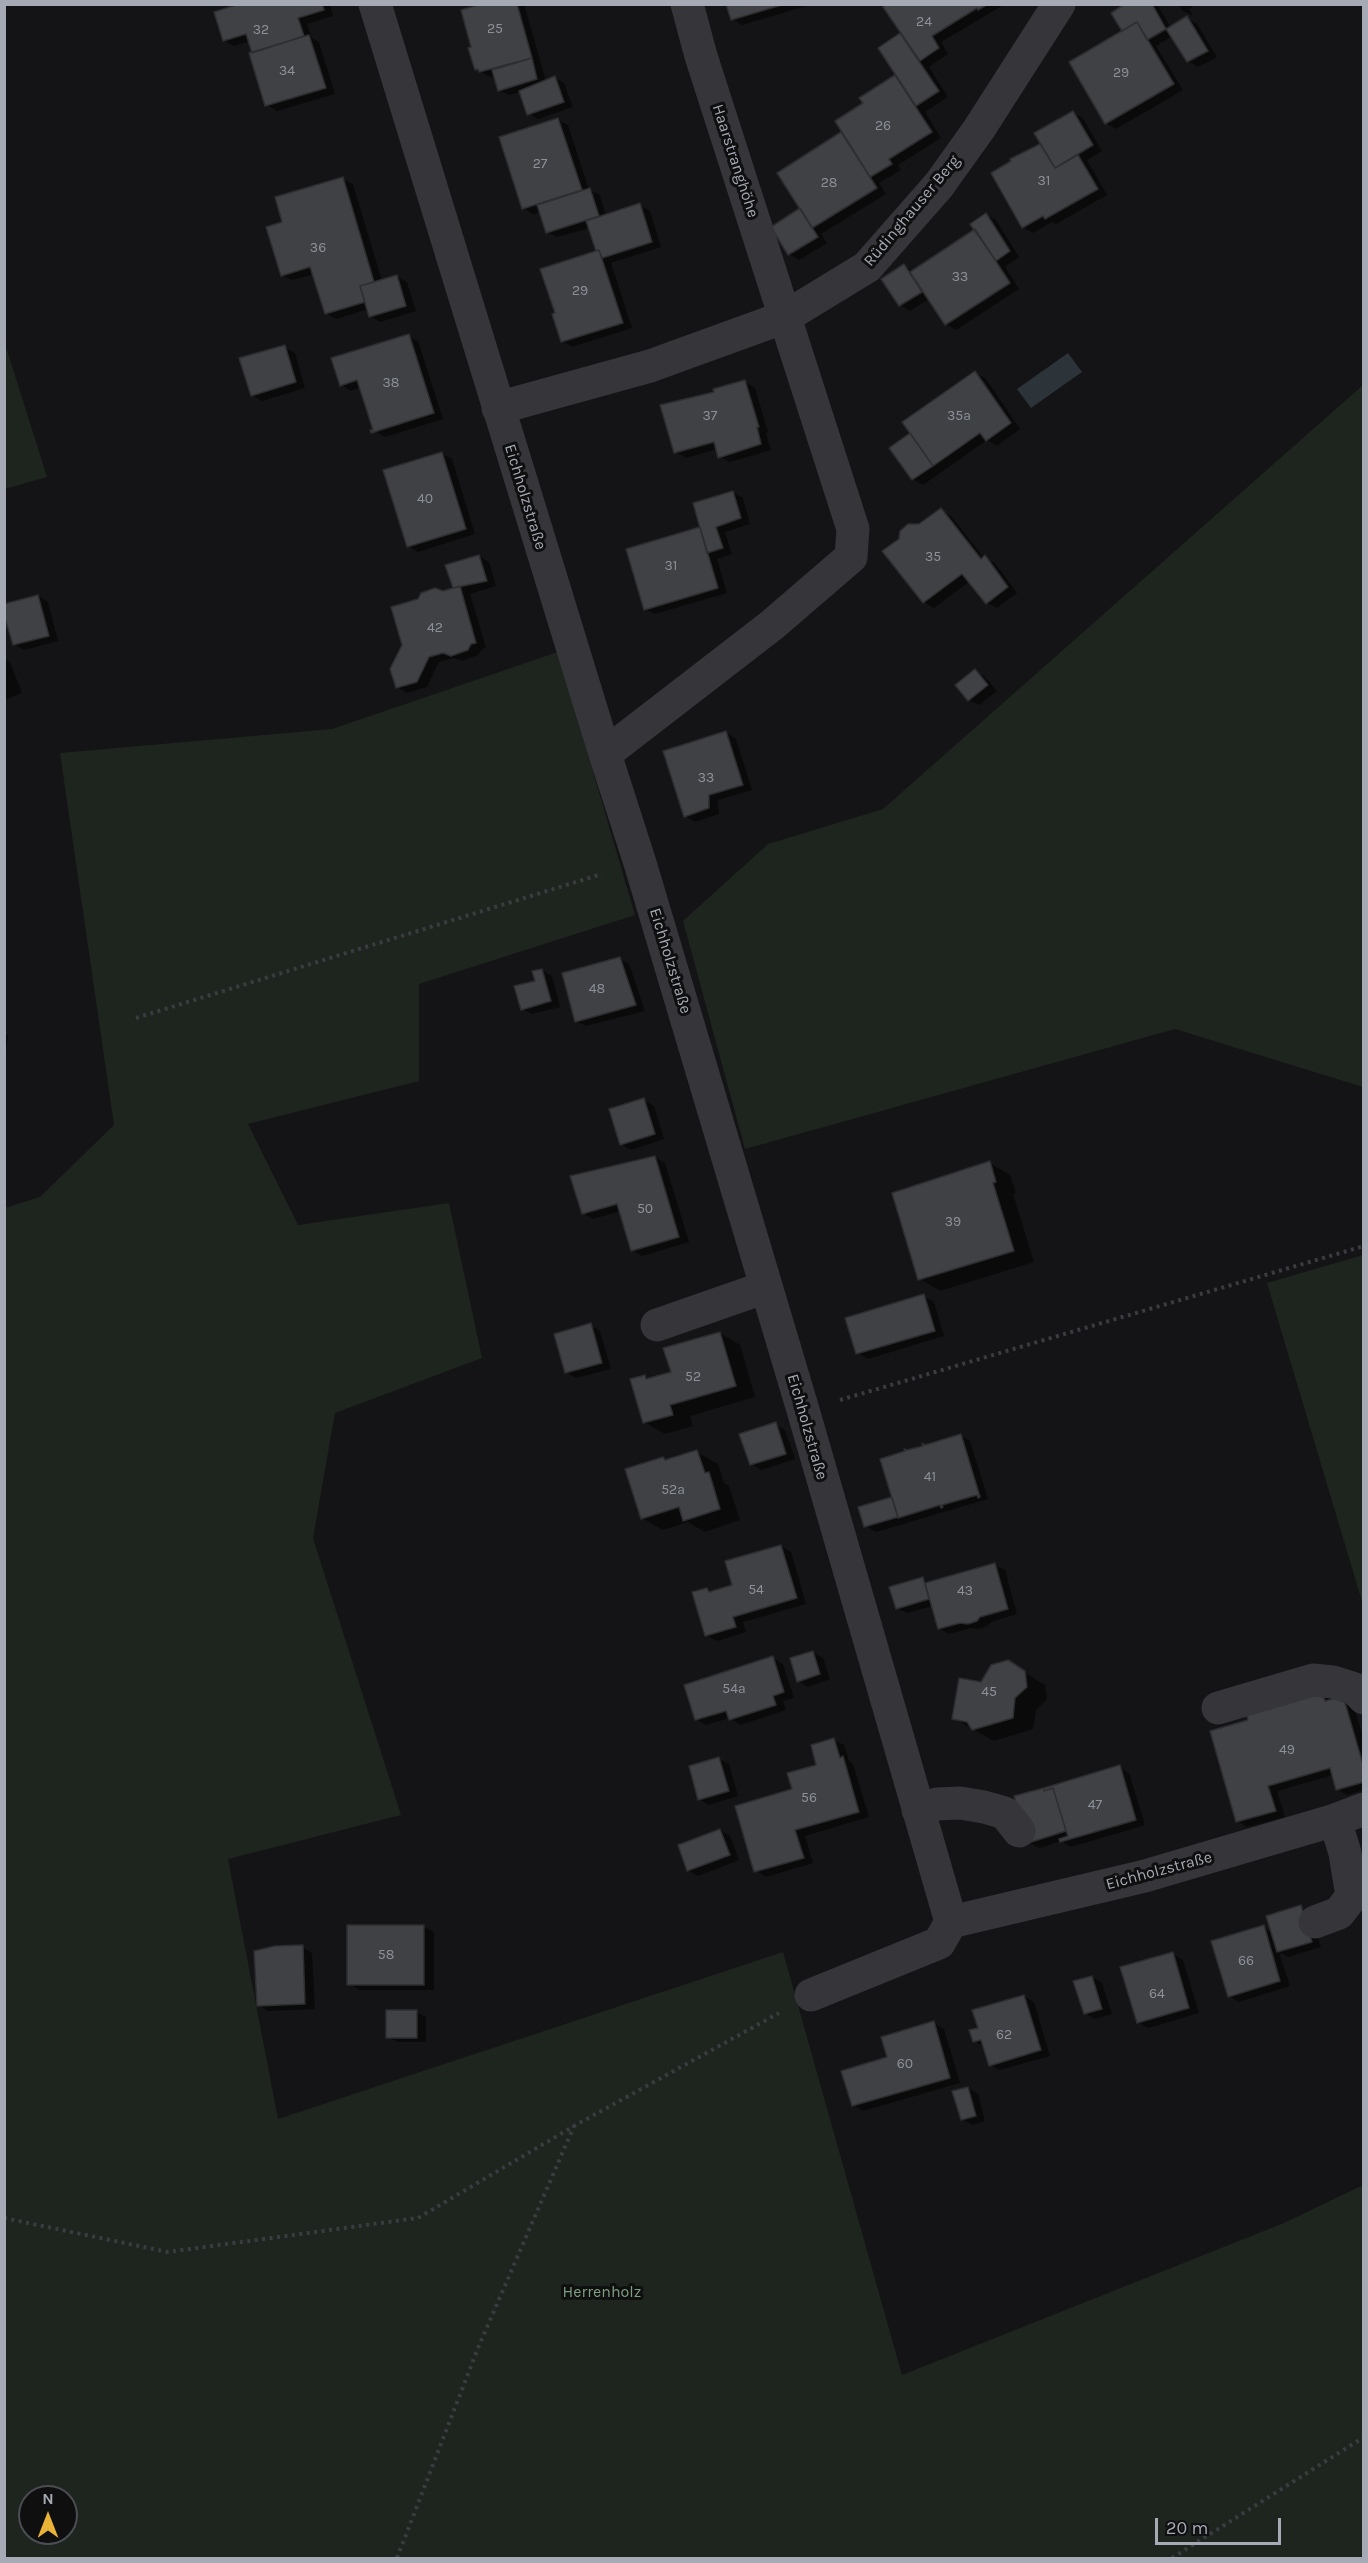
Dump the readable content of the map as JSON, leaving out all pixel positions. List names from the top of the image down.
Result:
{
  "streets": {
    "street": ["Haarstranghöhe", "Rüdinghauser Berg", "Eichholzstraße"]
  },
  "crossings": [
    ["Haarstranghöhe", "Rüdinghauser Berg"],
    ["Haarstranghöhe", "Eichholzstraße"],
    ["Rüdinghauser Berg", "Eichholzstraße"]
  ],
  "parks": ["Herrenholz"],
  "house_numbers": [
    "24",
    "25",
    "32",
    "34",
    "29",
    "26",
    "27",
    "31",
    "28",
    "36",
    "33",
    "29",
    "38",
    "37",
    "35a",
    "40",
    "35",
    "31",
    "42",
    "33",
    "48",
    "50",
    "39",
    "52",
    "41",
    "52a",
    "54",
    "43",
    "54a",
    "45",
    "49",
    "56",
    "47",
    "58",
    "66",
    "64",
    "62",
    "60"
  ],
  "scale_bar": "20 m",
  "north": "top"
}
